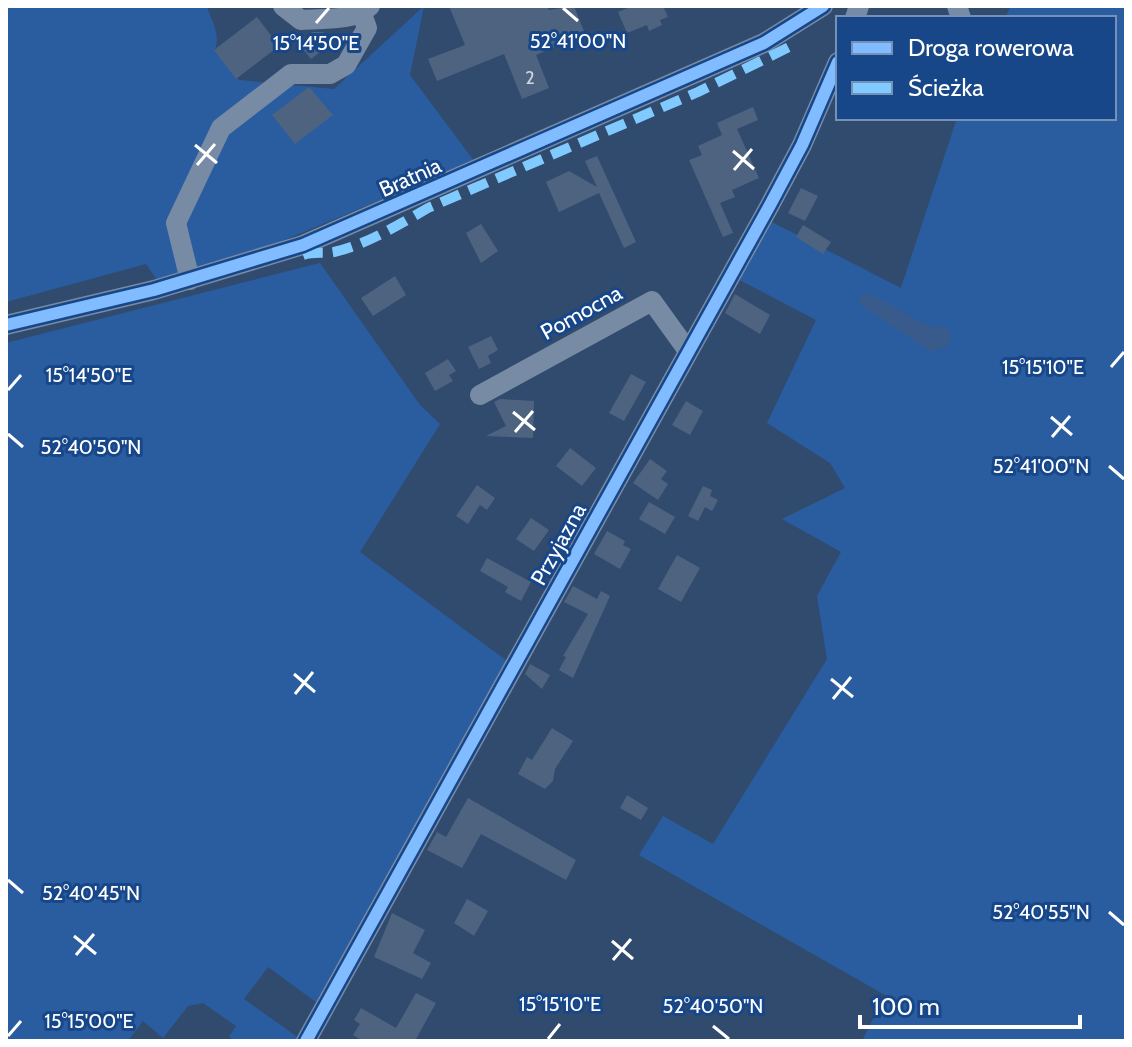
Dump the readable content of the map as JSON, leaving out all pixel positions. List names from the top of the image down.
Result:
{
  "streets": {
    "street": ["Bratnia", "Pomocna", "Przyjazna"]
  },
  "crossings": [
    ["Pomocna", "Przyjazna"]
  ],
  "house_numbers": ["2"],
  "legend": ["Droga rowerowa", "Ścieżka"],
  "scale_bar": "100 m",
  "coordinates": [
    "52°41'00\"N",
    "15°14'50\"E",
    "15°15'10\"E",
    "52°40'50\"N",
    "52°40'45\"N",
    "52°40'55\"N",
    "15°15'00\"E"
  ]
}
